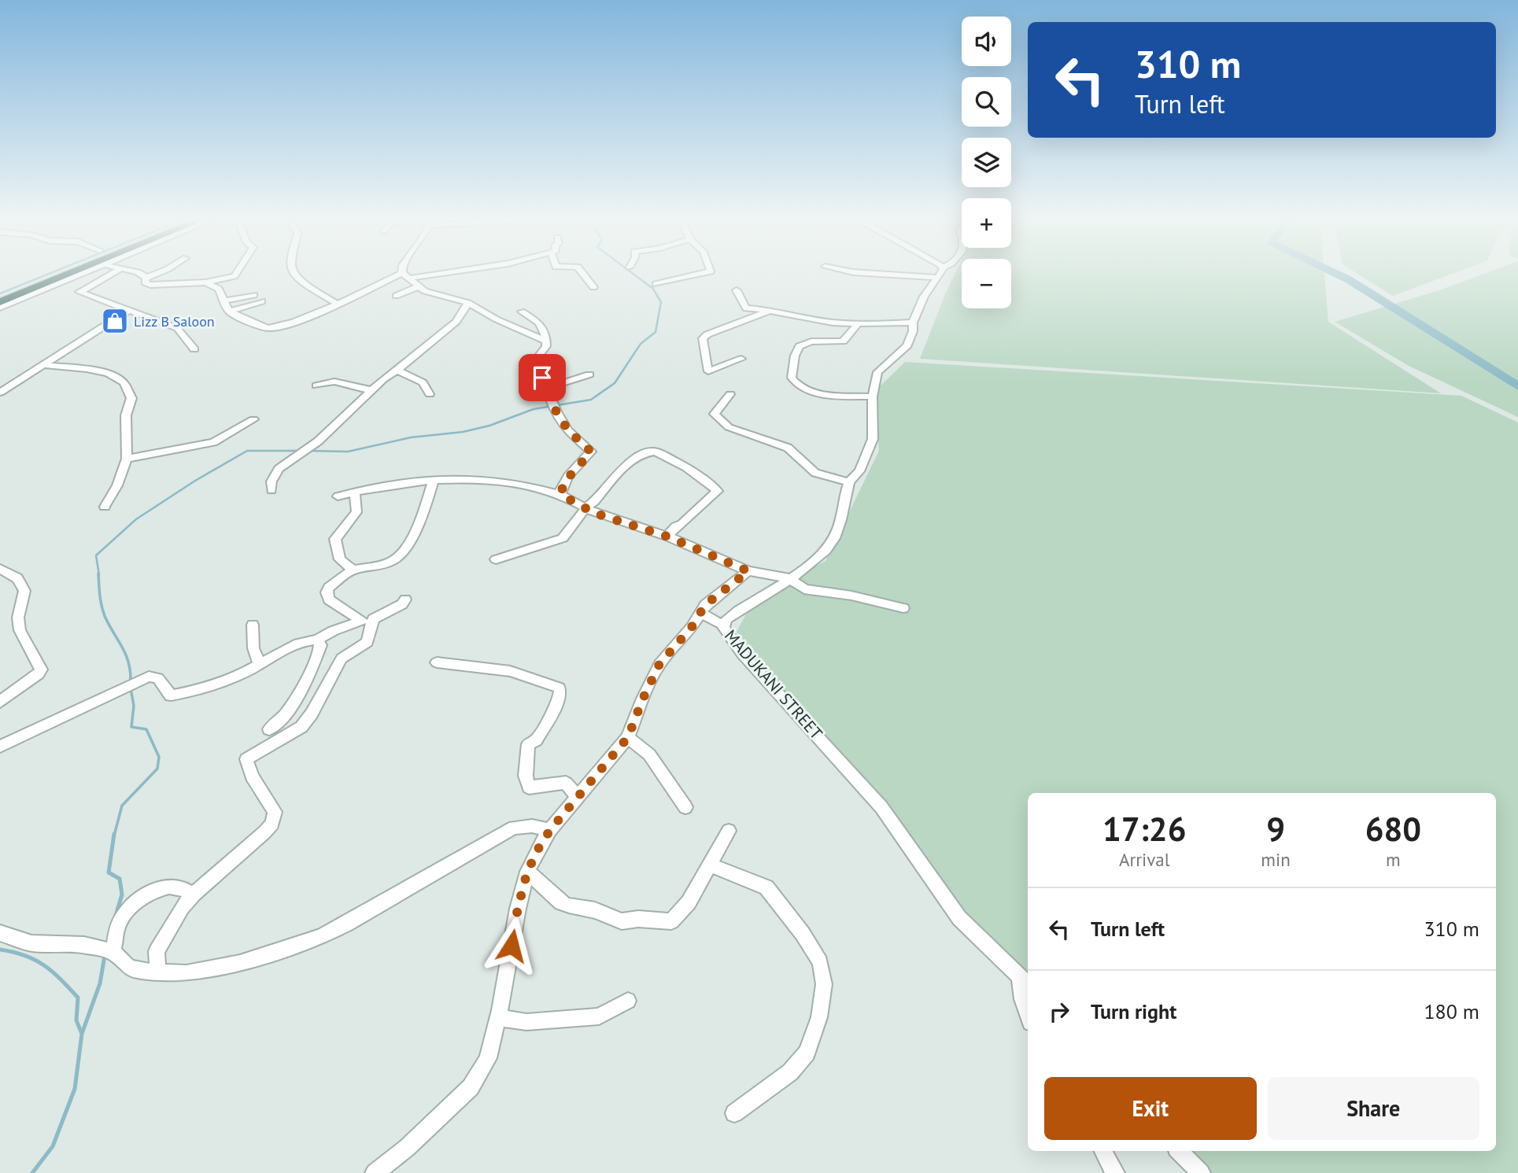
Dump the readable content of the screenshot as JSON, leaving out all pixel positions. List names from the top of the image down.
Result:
{
  "streets": {
    "street": ["MADUKANI STREET"]
  },
  "places": {
    "shop": ["Lizz B Saloon"]
  },
  "page": {
    "map_buttons": ["+", "−"],
    "turn": ["310 m", "Turn left"],
    "eta": [
      "17:26",
      "Arrival",
      "9",
      "min",
      "680",
      "m"
    ],
    "list": [
      {
        "name": "Turn left",
        "value": "310 m"
      },
      {
        "name": "Turn right",
        "value": "180 m"
      }
    ],
    "buttons": ["Exit", "Share"]
  }
}
